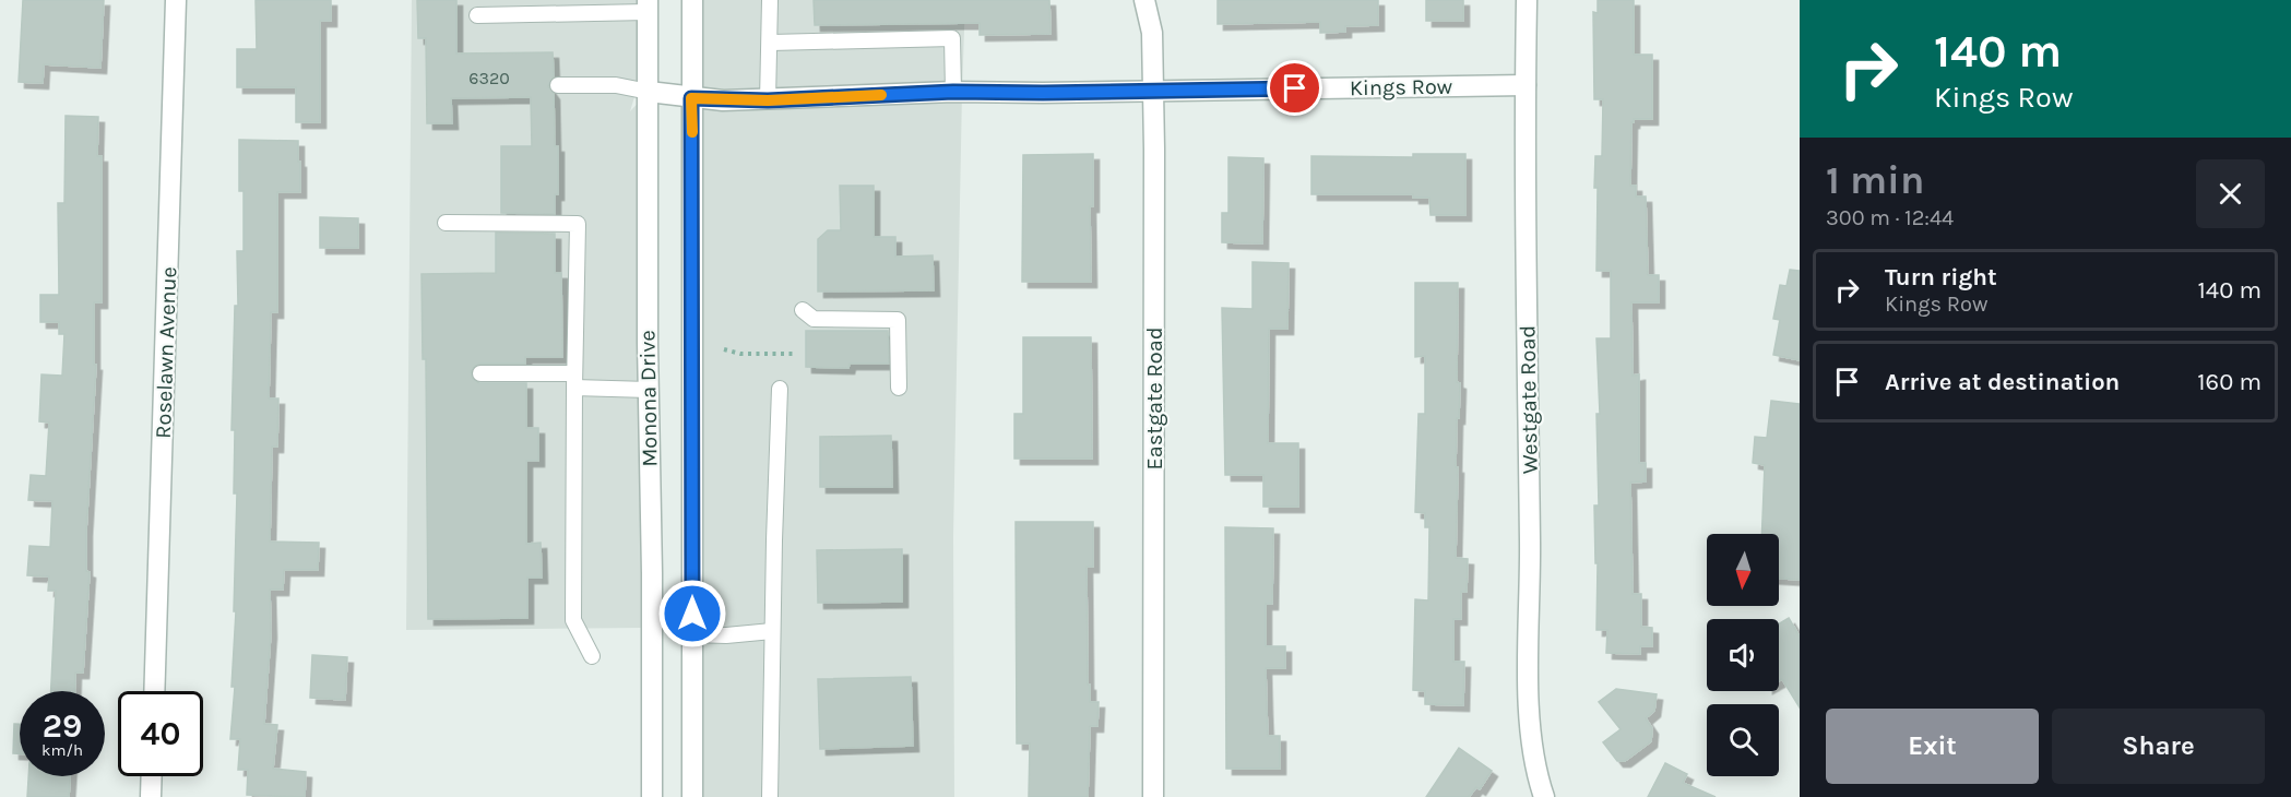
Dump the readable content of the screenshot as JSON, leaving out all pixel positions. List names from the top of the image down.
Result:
{
  "streets": {
    "street": [
      "Kings Row",
      "Roselawn Avenue",
      "Monona Drive",
      "Eastgate Road",
      "Westgate Road"
    ]
  },
  "crossings": [
    ["Kings Row", "Monona Drive"],
    ["Kings Row", "Eastgate Road"],
    ["Kings Row", "Westgate Road"]
  ],
  "house_numbers": ["6320"],
  "north": "bottom",
  "page": {
    "turn": ["140 m", "Kings Row"],
    "heading": ["1 min", "300 m · 12:44"],
    "list": [
      {
        "name": "Turn right",
        "note": "Kings Row",
        "value": "140 m"
      },
      {
        "name": "Arrive at destination",
        "value": "160 m"
      }
    ],
    "speed": "29 km/h",
    "limit": "40",
    "buttons": ["Exit", "Share"]
  }
}
